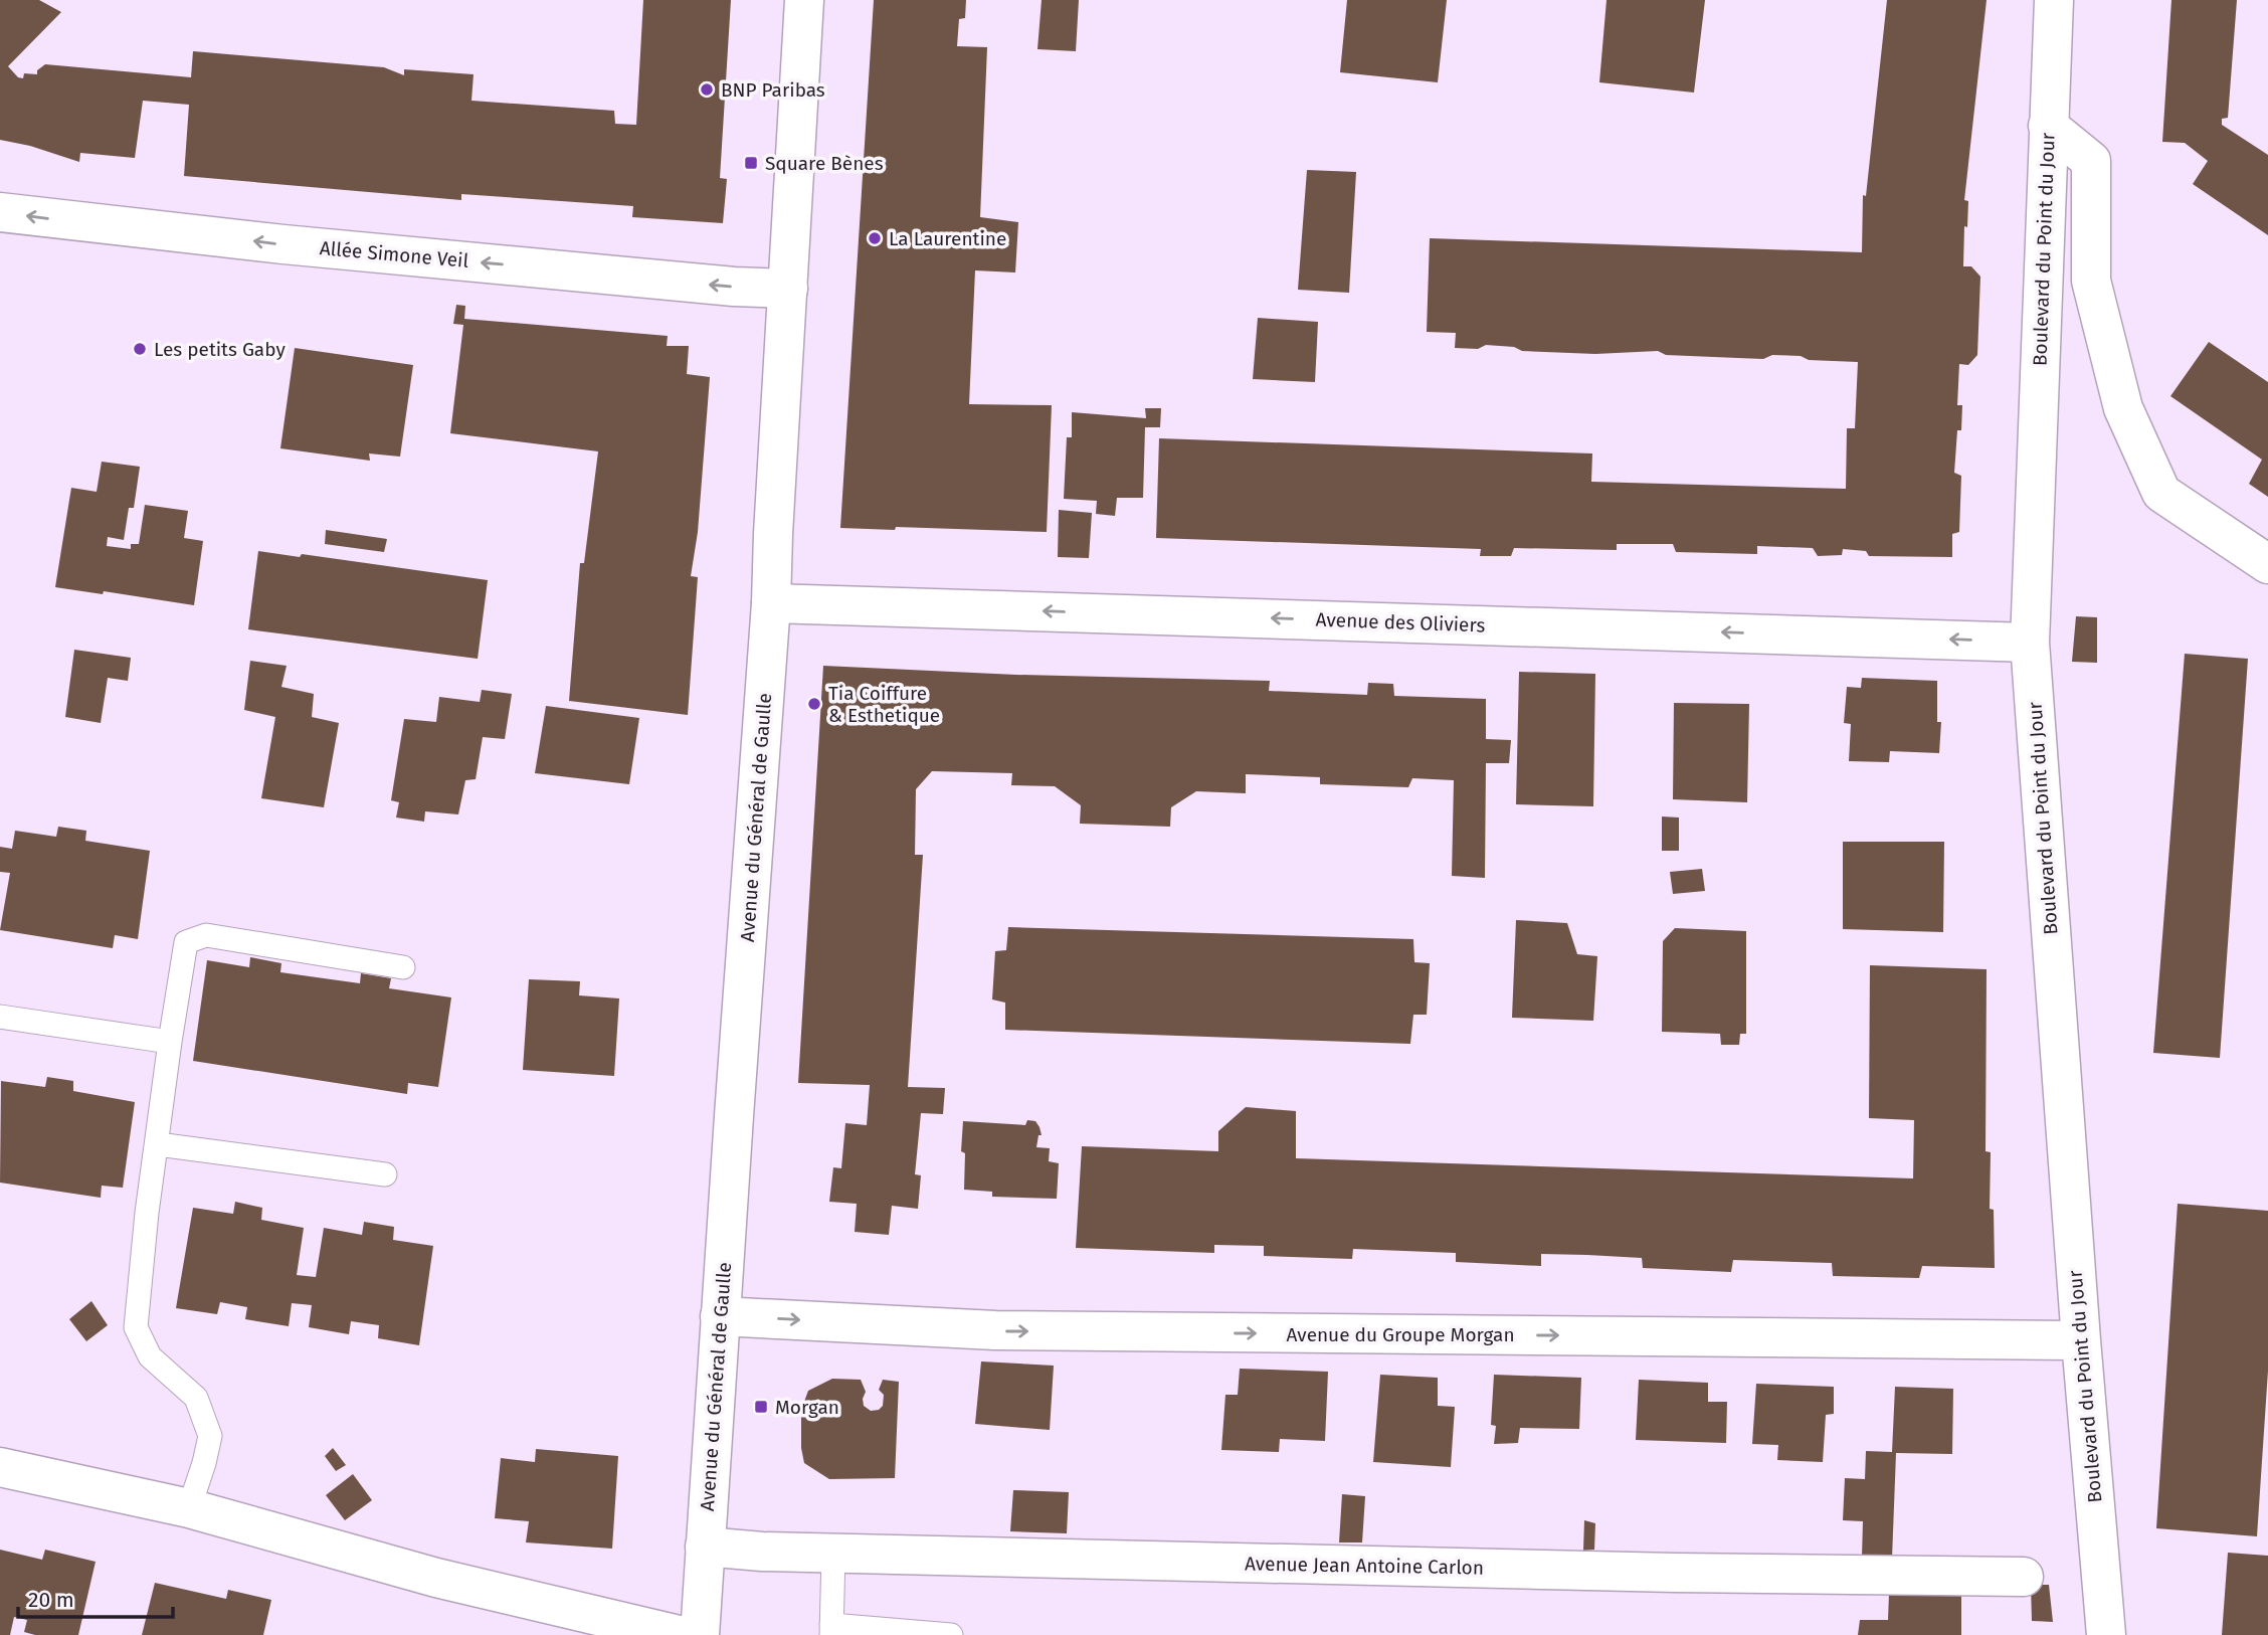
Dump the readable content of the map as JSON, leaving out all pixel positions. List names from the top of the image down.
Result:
{
  "streets": {
    "street": [
      "Boulevard du Point du Jour",
      "Allée Simone Veil",
      "Avenue des Oliviers",
      "Avenue du Général de Gaulle",
      "Avenue du Groupe Morgan",
      "Avenue Jean Antoine Carlon"
    ]
  },
  "crossings": [
    ["Boulevard du Point du Jour", "Avenue des Oliviers"],
    ["Boulevard du Point du Jour", "Avenue du Groupe Morgan"],
    ["Allée Simone Veil", "Avenue du Général de Gaulle"],
    ["Avenue des Oliviers", "Avenue du Général de Gaulle"],
    ["Avenue du Général de Gaulle", "Avenue du Groupe Morgan"],
    ["Avenue du Général de Gaulle", "Avenue Jean Antoine Carlon"]
  ],
  "one_way": ["Allée Simone Veil", "Avenue des Oliviers", "Avenue du Groupe Morgan"],
  "places": {
    "other": [
      "BNP Paribas",
      "La Laurentine",
      "Les petits Gaby",
      "Tia Coiffure & Esthetique"
    ],
    "transit": ["Square Bènes", "Morgan"]
  },
  "scale_bar": "20 m"
}
